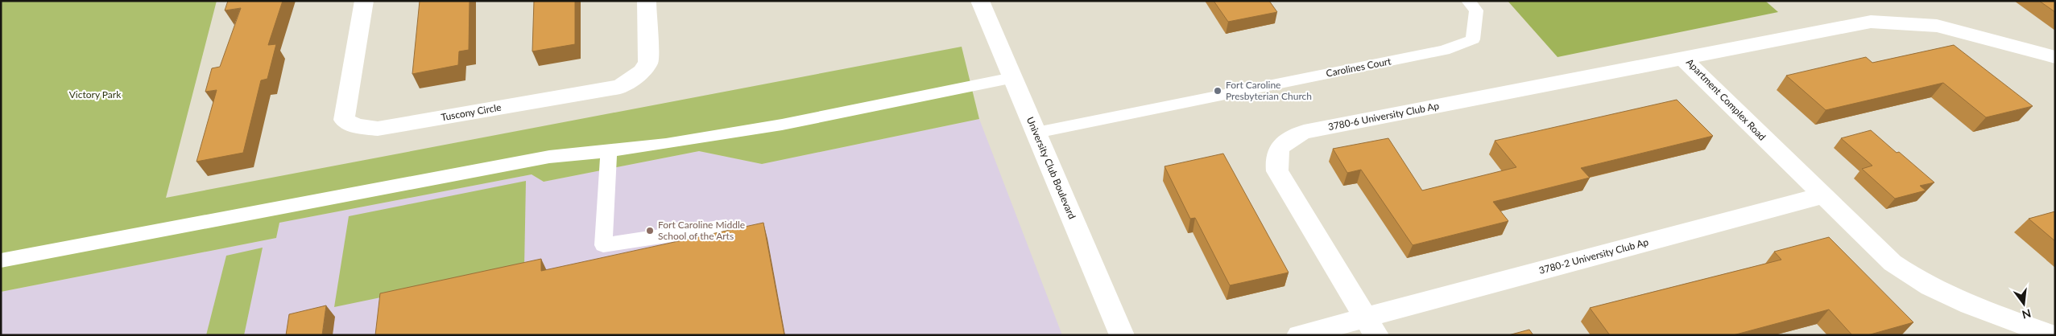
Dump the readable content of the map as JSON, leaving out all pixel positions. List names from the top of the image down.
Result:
{
  "streets": {
    "street": [
      "Apartment Complex Road",
      "Tuscony Circle",
      "3780-6 University Club Ap",
      "University Club Boulevard",
      "3780-2 University Club Ap"
    ],
    "lane": ["Carolines Court"]
  },
  "crossings": [
    ["Carolines Court", "University Club Boulevard"],
    ["Apartment Complex Road", "3780-6 University Club Ap"],
    ["Apartment Complex Road", "3780-2 University Club Ap"],
    ["3780-6 University Club Ap", "3780-2 University Club Ap"]
  ],
  "parks": ["Victory Park"],
  "places": ["Fort Caroline Presbyterian Church", "Fort Caroline Middle School of the Arts"],
  "north": "bottom"
}
